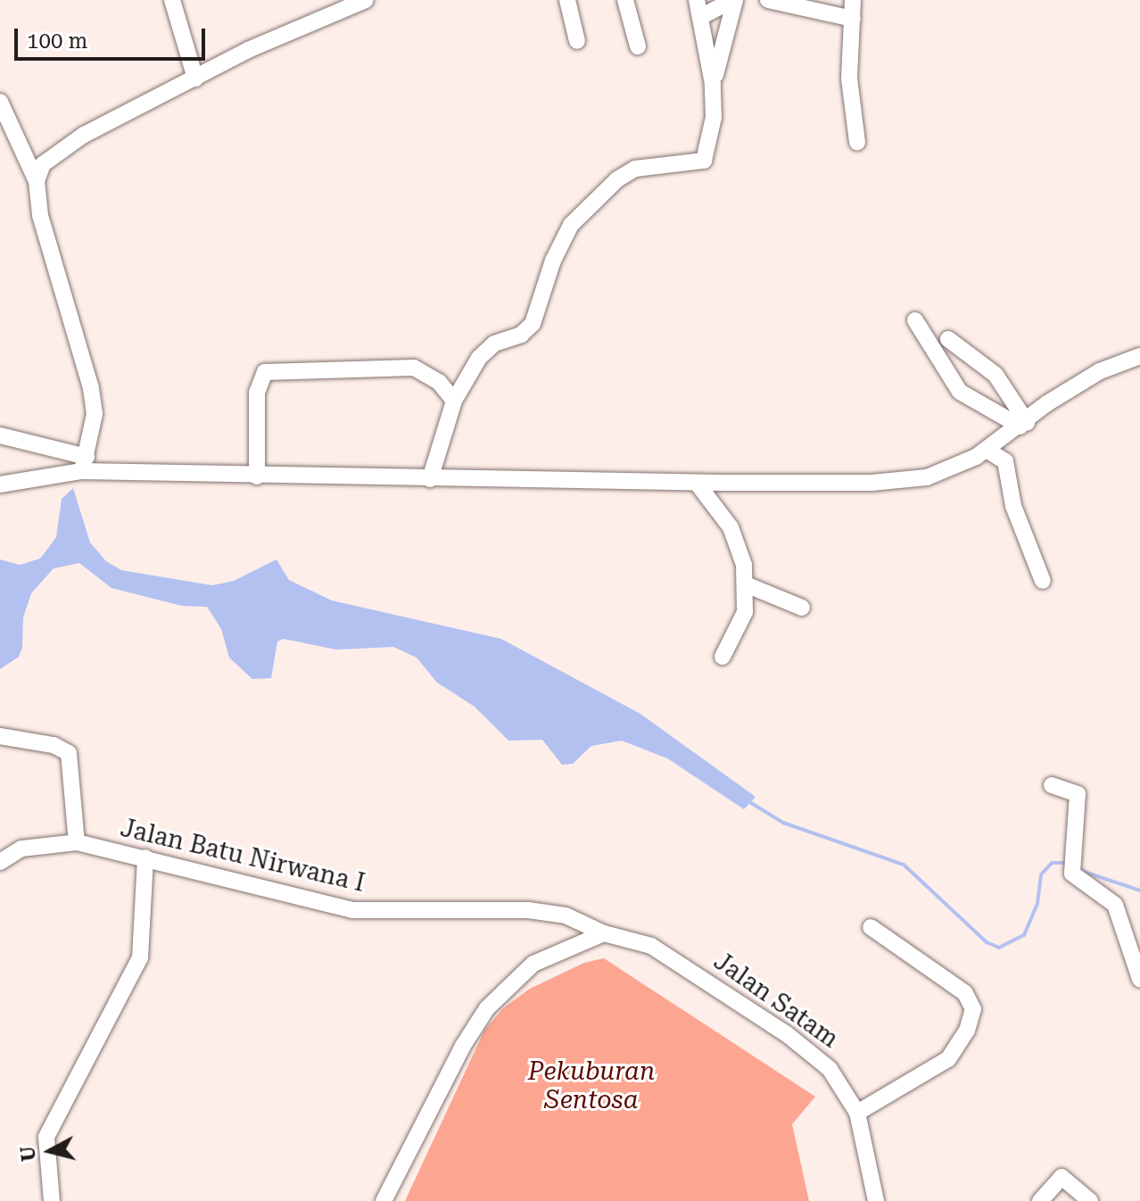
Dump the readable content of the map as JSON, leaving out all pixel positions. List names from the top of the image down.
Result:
{
  "streets": {
    "street": ["Jalan Batu Nirwana I", "Jalan Satam"]
  },
  "crossings": [
    ["Jalan Batu Nirwana I", "Jalan Satam"]
  ],
  "parks": ["Pekuburan Sentosa"],
  "scale_bar": "100 m",
  "north": "left"
}
